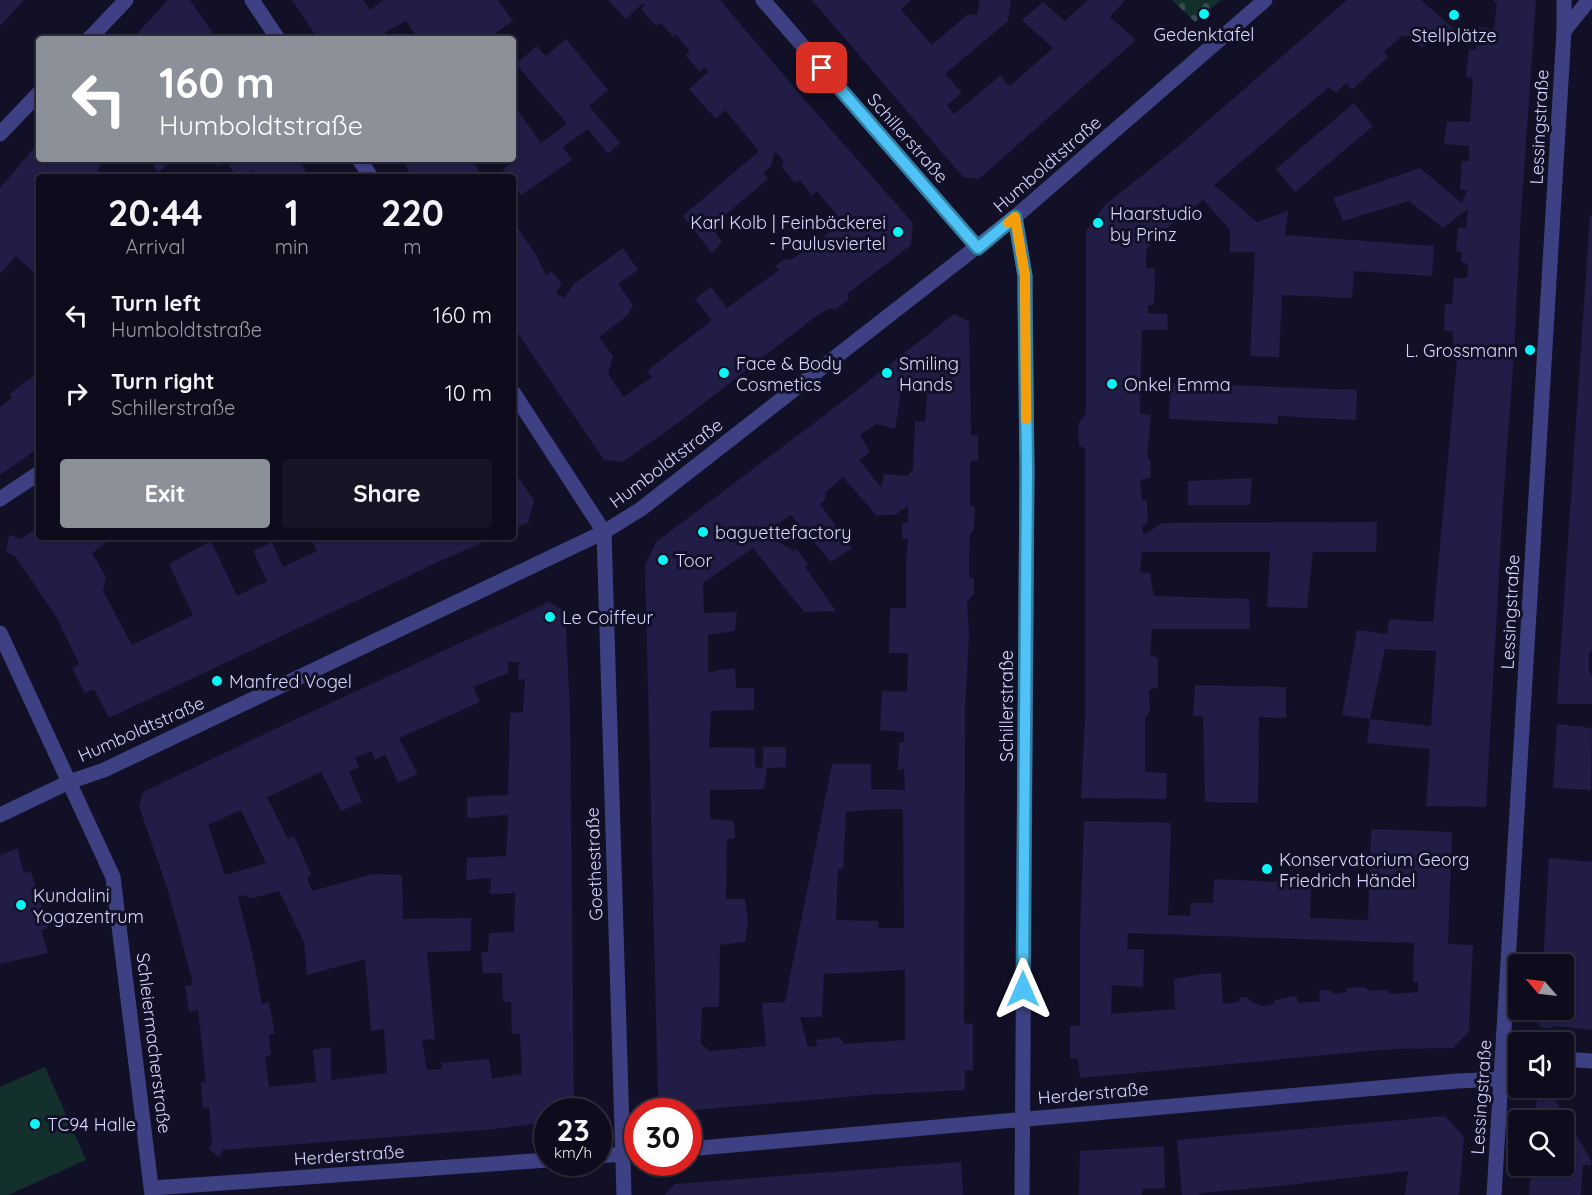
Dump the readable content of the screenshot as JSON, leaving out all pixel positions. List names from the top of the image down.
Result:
{
  "streets": {
    "street": [
      "Lessingstraße",
      "Schillerstraße",
      "Humboldtstraße",
      "Goethestraße",
      "Schleiermacherstraße",
      "Herderstraße"
    ]
  },
  "crossings": [
    ["Lessingstraße", "Herderstraße"],
    ["Schillerstraße", "Humboldtstraße"],
    ["Schillerstraße", "Herderstraße"],
    ["Humboldtstraße", "Goethestraße"],
    ["Humboldtstraße", "Schleiermacherstraße"],
    ["Schleiermacherstraße", "Herderstraße"]
  ],
  "places": [
    "Gedenktafel",
    "Stellplätze",
    "Haarstudio by Prinz",
    "Karl Kolb | Feinbäckerei - Paulusviertel",
    "L. Grossmann",
    "Face & Body Cosmetics",
    "Smiling Hands",
    "Onkel Emma",
    "baguettefactory",
    "Toor",
    "Le Coiffeur",
    "Manfred Vogel",
    "Konservatorium Georg Friedrich Händel",
    "Kundalini Yogazentrum",
    "TC94 Halle"
  ],
  "north": "top left",
  "page": {
    "turn": ["160 m", "Humboldtstraße"],
    "eta": [
      "20:44",
      "Arrival",
      "1",
      "min",
      "220",
      "m"
    ],
    "list": [
      {
        "name": "Turn left",
        "note": "Humboldtstraße",
        "value": "160 m"
      },
      {
        "name": "Turn right",
        "note": "Schillerstraße",
        "value": "10 m"
      }
    ],
    "buttons": ["Exit", "Share"],
    "speed": "23 km/h",
    "limit": "30"
  }
}
